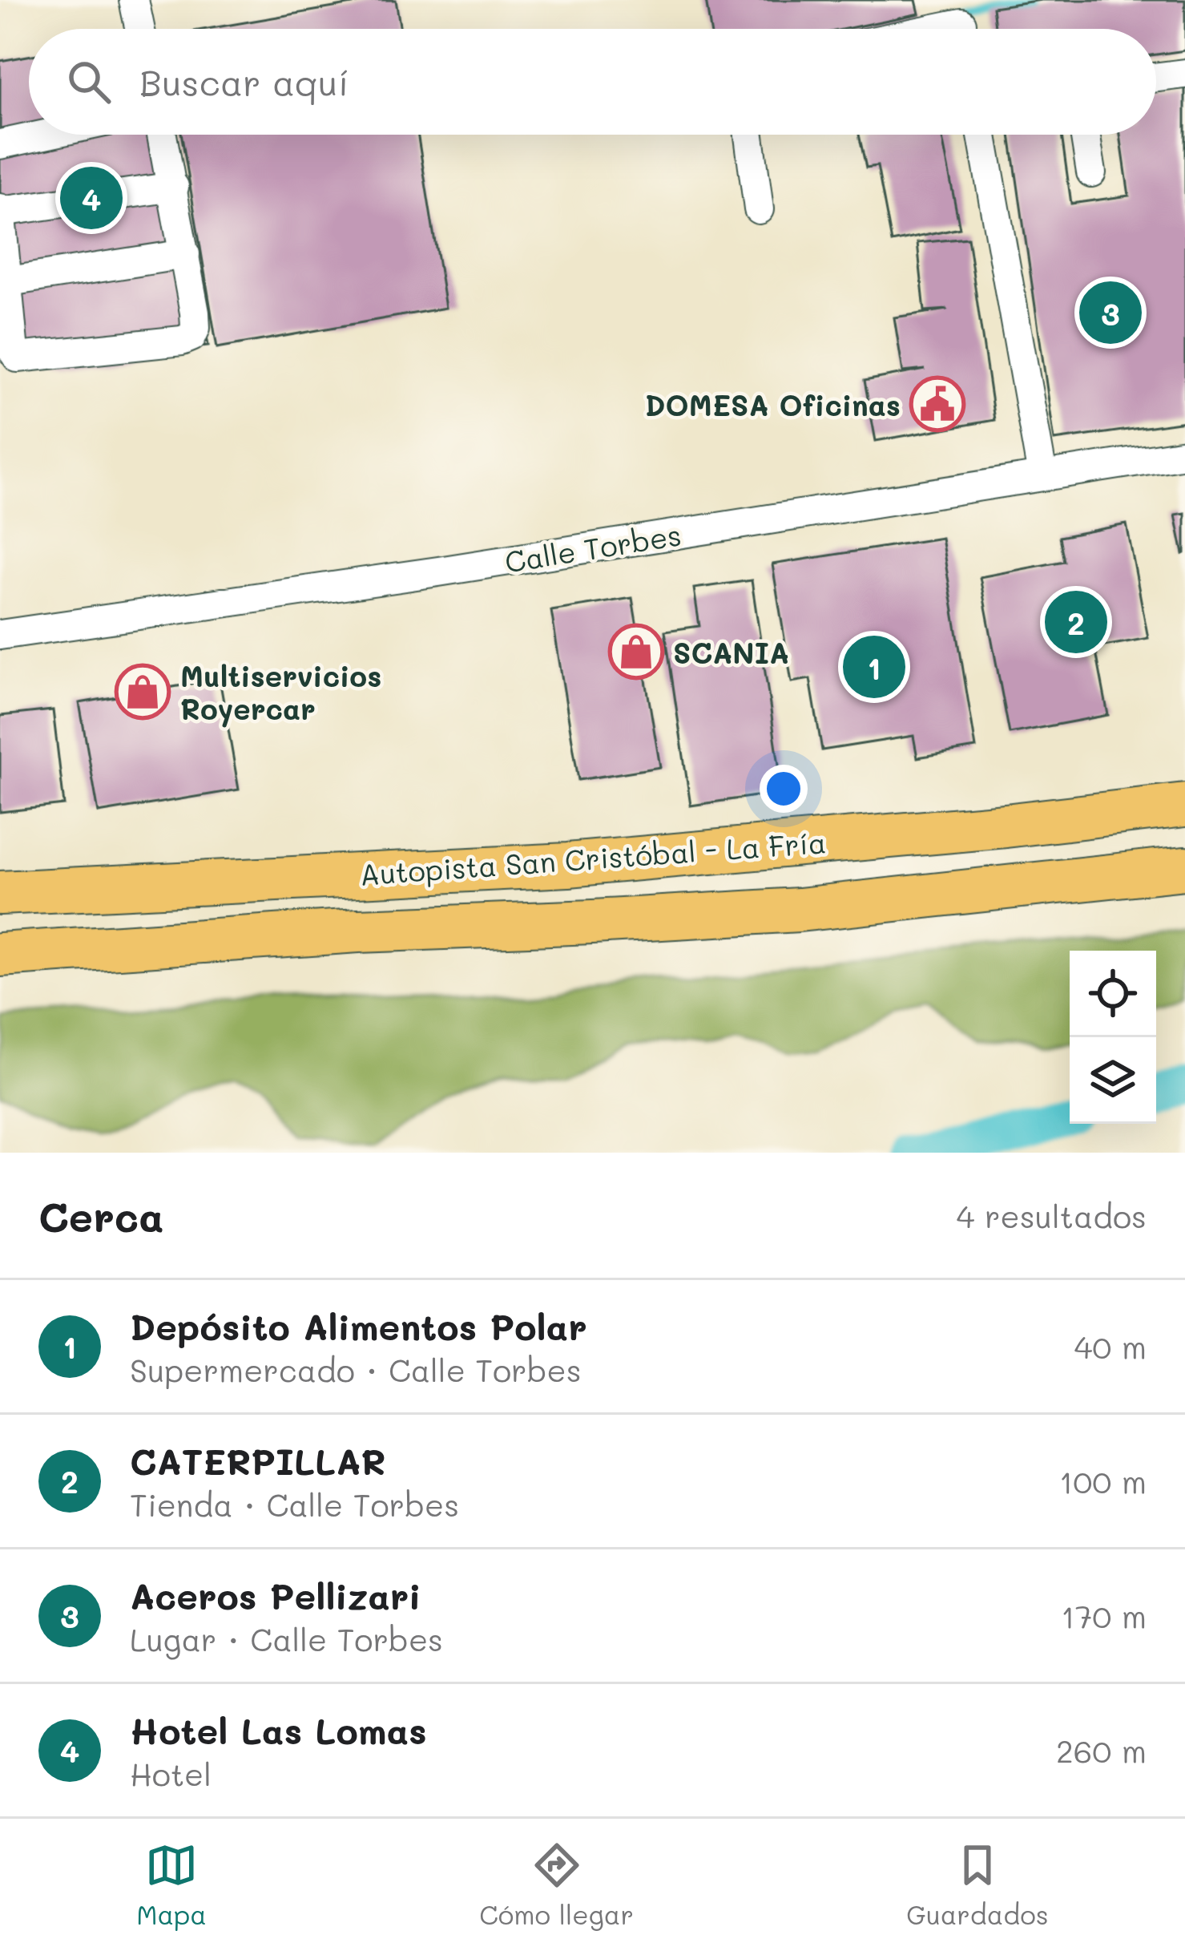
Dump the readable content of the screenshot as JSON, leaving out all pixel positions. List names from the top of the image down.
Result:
{
  "streets": {
    "highway": ["Autopista San Cristóbal - La Fría"],
    "street": ["Calle Torbes"]
  },
  "places": {
    "public building": ["DOMESA Oficinas"],
    "shop": ["SCANIA", "Multiservicios Royercar"]
  },
  "page": {
    "search": "Buscar aquí",
    "pins": [
      "4",
      "3",
      "2",
      "1"
    ],
    "heading": ["Cerca", "4 resultados"],
    "list": [
      {
        "mark": "1",
        "name": "Depósito Alimentos Polar",
        "note": "Supermercado · Calle Torbes",
        "value": "40 m"
      },
      {
        "mark": "2",
        "name": "CATERPILLAR",
        "note": "Tienda · Calle Torbes",
        "value": "100 m"
      },
      {
        "mark": "3",
        "name": "Aceros Pellizari",
        "note": "Lugar · Calle Torbes",
        "value": "170 m"
      },
      {
        "mark": "4",
        "name": "Hotel Las Lomas",
        "note": "Hotel",
        "value": "260 m"
      }
    ],
    "nav": ["Mapa", "Cómo llegar", "Guardados"]
  }
}
